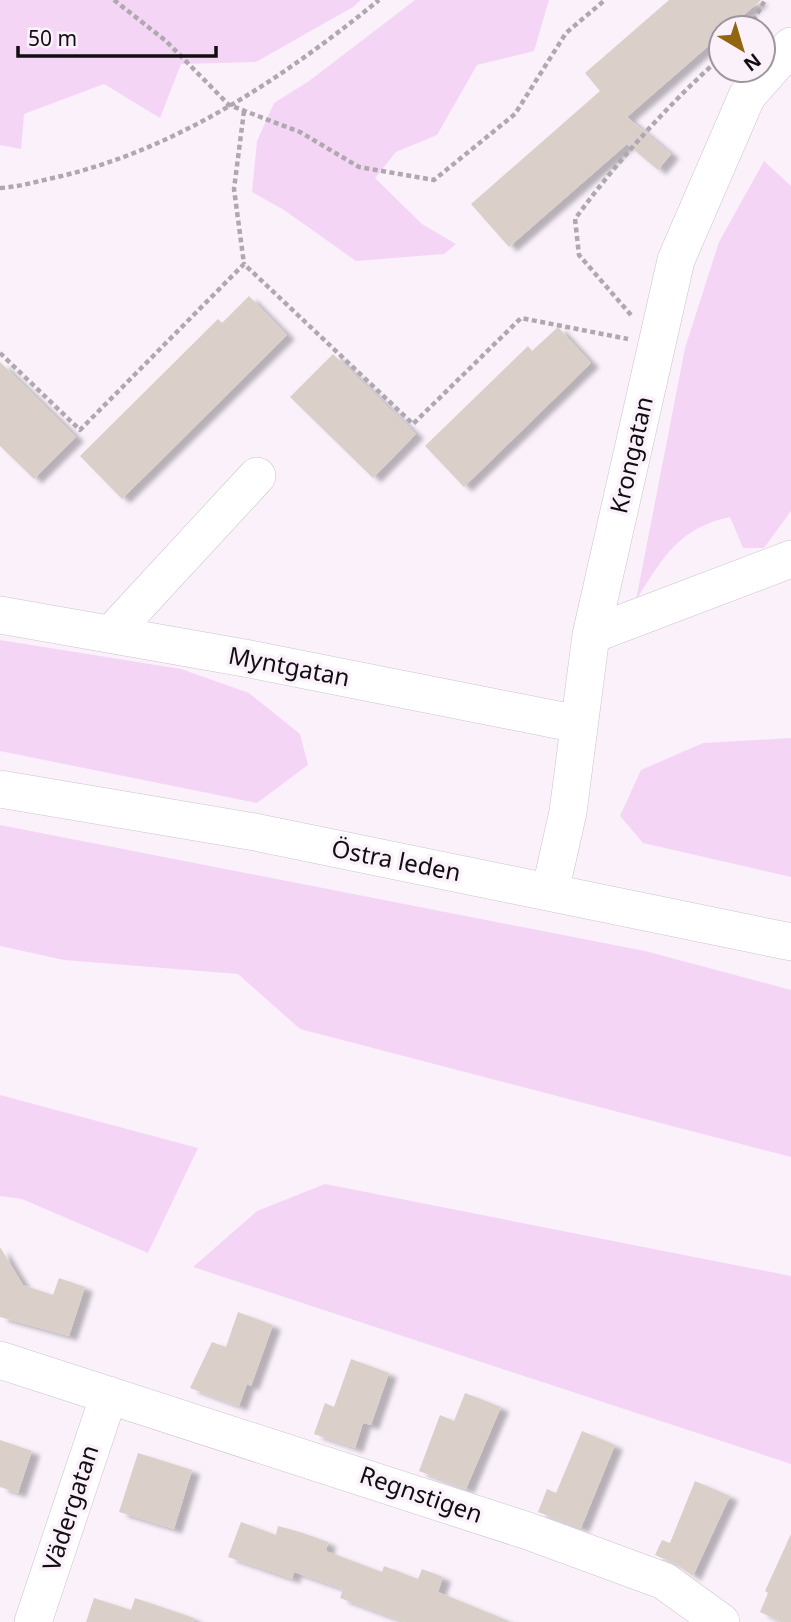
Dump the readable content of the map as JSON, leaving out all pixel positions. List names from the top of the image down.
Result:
{
  "streets": {
    "street": [
      "Krongatan",
      "Myntgatan",
      "Östra leden",
      "Regnstigen",
      "Vädergatan"
    ]
  },
  "crossings": [
    ["Krongatan", "Myntgatan"],
    ["Krongatan", "Östra leden"],
    ["Regnstigen", "Vädergatan"]
  ],
  "scale_bar": "50 m",
  "north": "bottom right"
}
